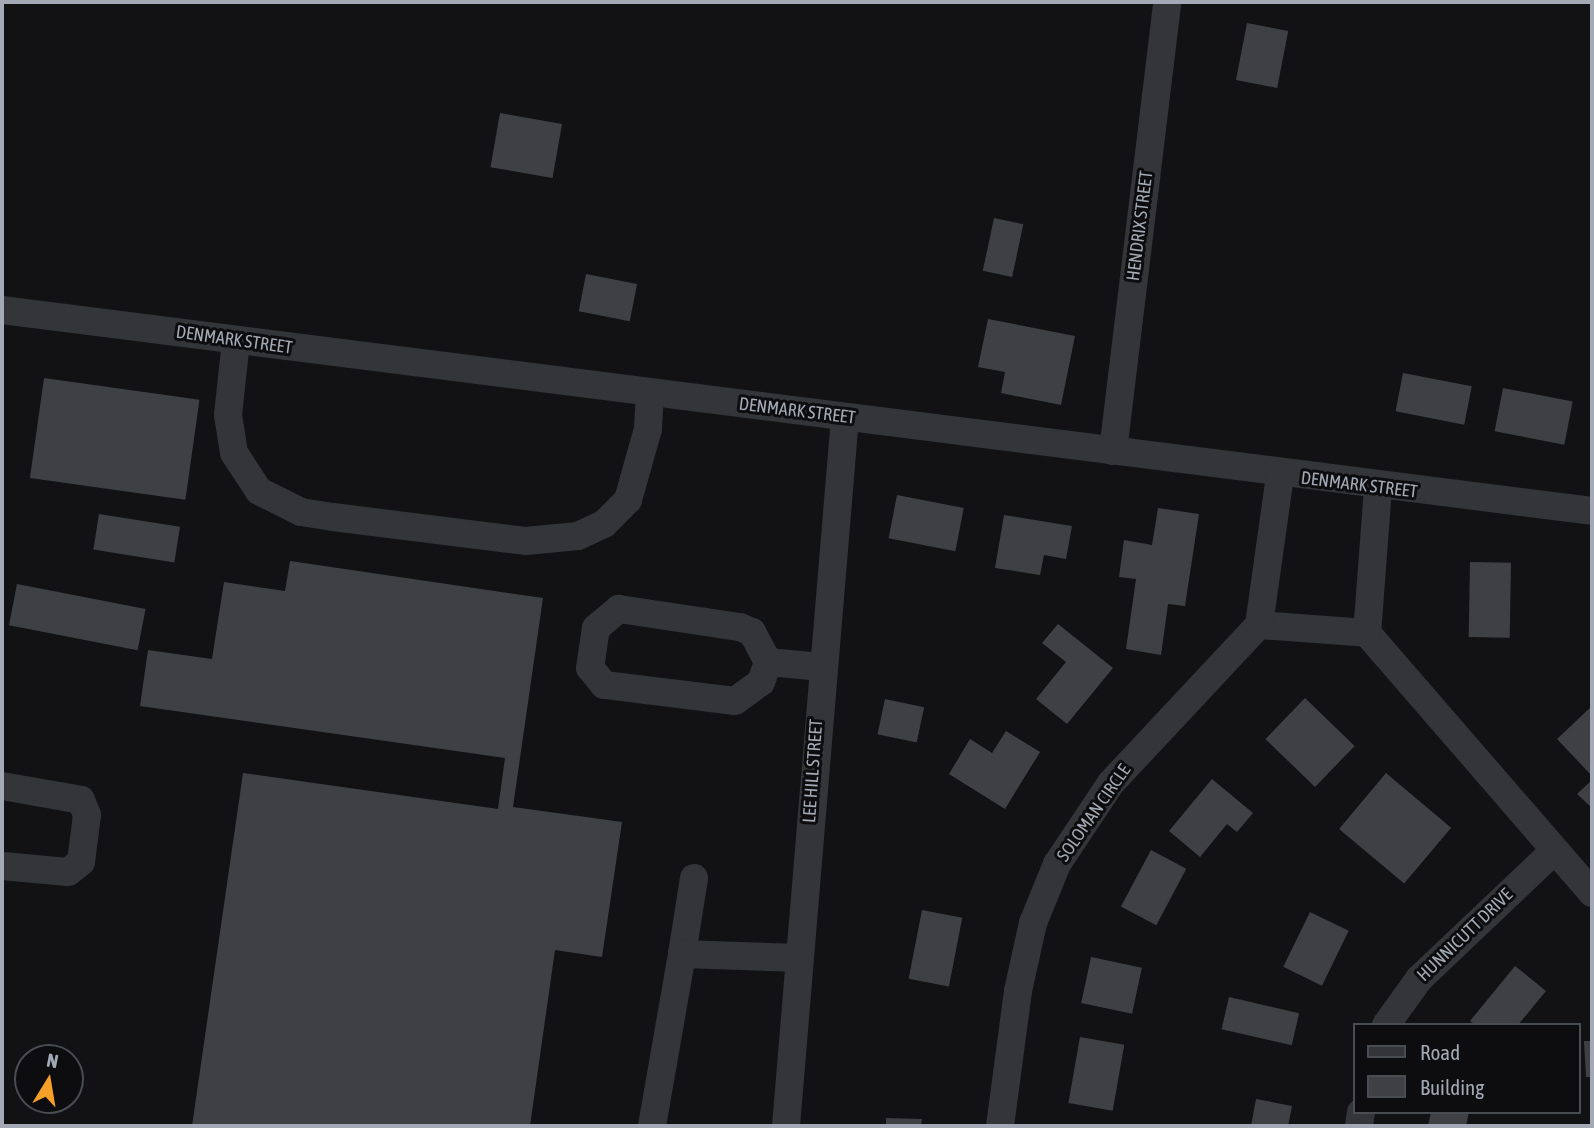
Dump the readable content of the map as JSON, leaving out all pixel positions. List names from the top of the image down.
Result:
{
  "streets": {
    "street": [
      "HENDRIX STREET",
      "DENMARK STREET",
      "LEE HILL STREET",
      "SOLOMAN CIRCLE",
      "HUNNICUTT DRIVE"
    ]
  },
  "crossings": [
    ["HENDRIX STREET", "DENMARK STREET"],
    ["DENMARK STREET", "LEE HILL STREET"]
  ],
  "legend": ["Road", "Building"],
  "north": "top"
}
